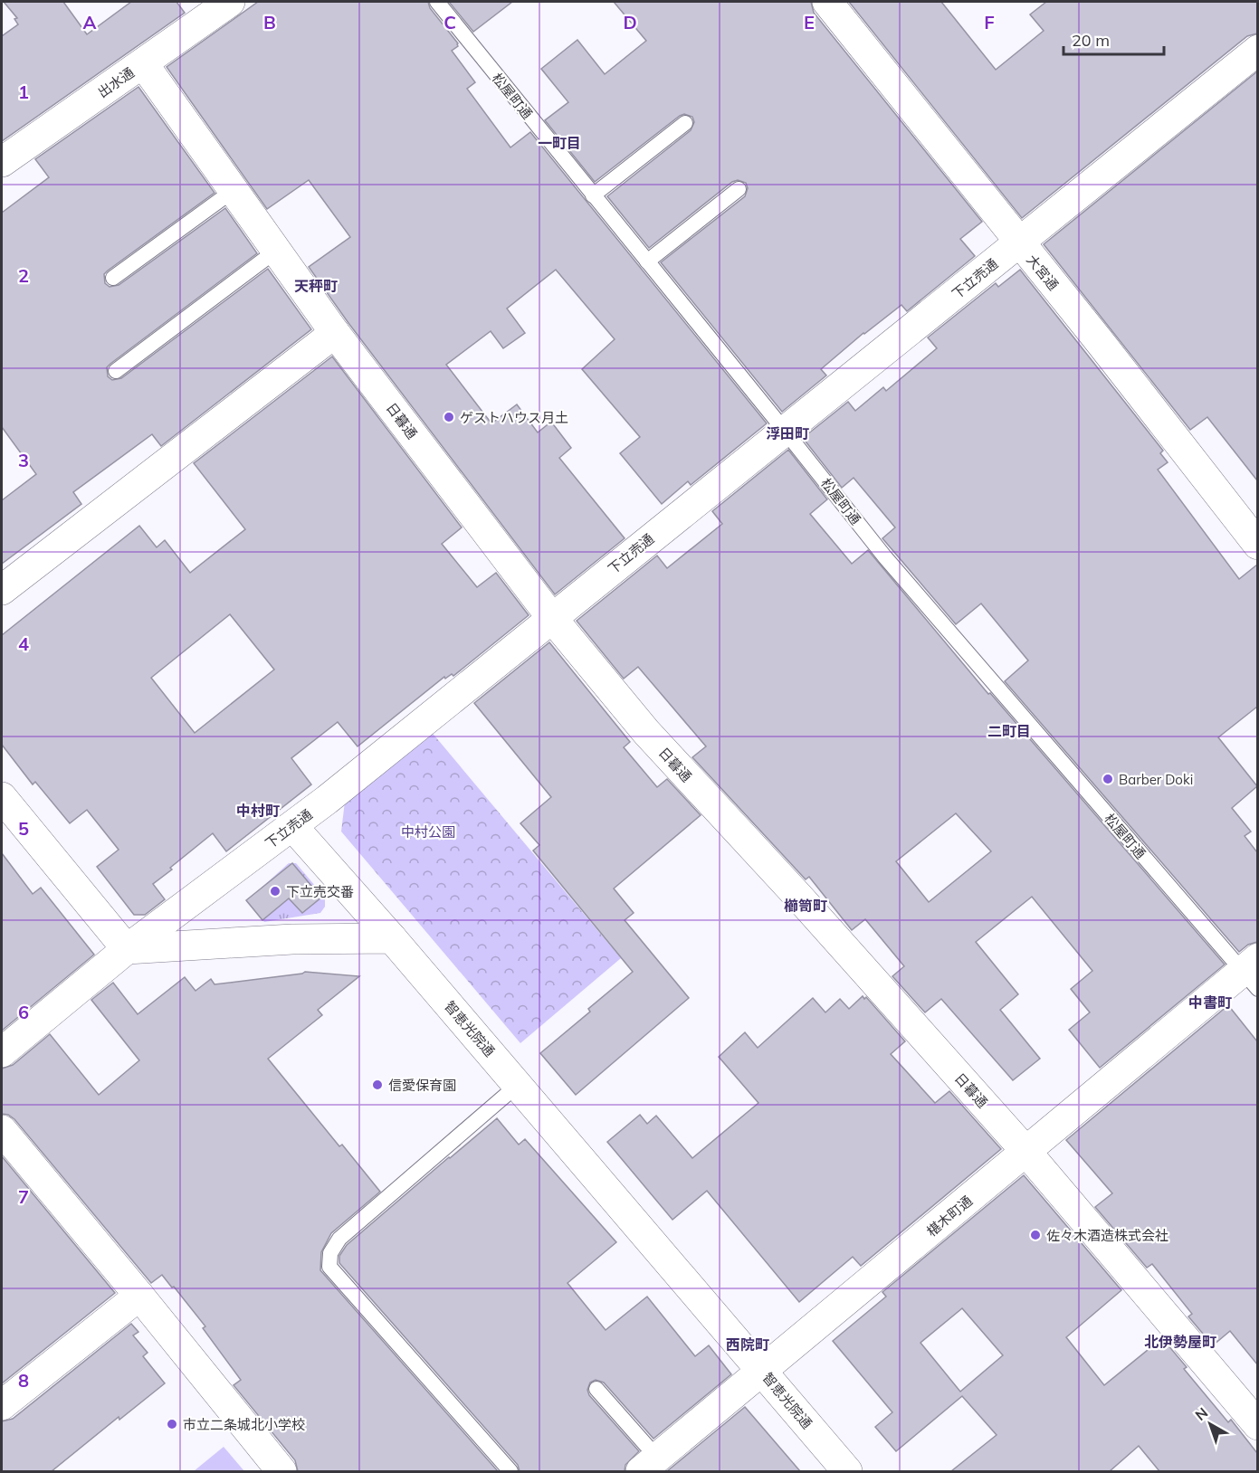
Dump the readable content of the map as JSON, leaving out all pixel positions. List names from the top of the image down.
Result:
{
  "streets": {
    "street": [
      "出水通",
      "大宮通",
      "下立売通",
      "日暮通",
      "智恵光院通",
      "椹木町通"
    ],
    "lane": ["松屋町通"]
  },
  "crossings": [
    ["出水通", "日暮通"],
    ["松屋町通", "下立売通"],
    ["松屋町通", "椹木町通"],
    ["大宮通", "下立売通"],
    ["下立売通", "日暮通"],
    ["下立売通", "智恵光院通"],
    ["日暮通", "椹木町通"],
    ["智恵光院通", "椹木町通"]
  ],
  "districts": [
    "一町目",
    "天秤町",
    "浮田町",
    "二町目",
    "中村町",
    "櫛笥町",
    "中書町",
    "北伊勢屋町",
    "西院町"
  ],
  "parks": ["中村公園"],
  "places": [
    "ゲストハウス月土",
    "Barber Doki",
    "下立売交番",
    "信愛保育園",
    "佐々木酒造株式会社",
    "市立二条城北小学校"
  ],
  "scale_bar": "20 m",
  "north": "top left",
  "grid": {
    "columns": [
      "A",
      "B",
      "C",
      "D",
      "E",
      "F"
    ],
    "rows": [
      "1",
      "2",
      "3",
      "4",
      "5",
      "6",
      "7",
      "8"
    ]
  }
}
